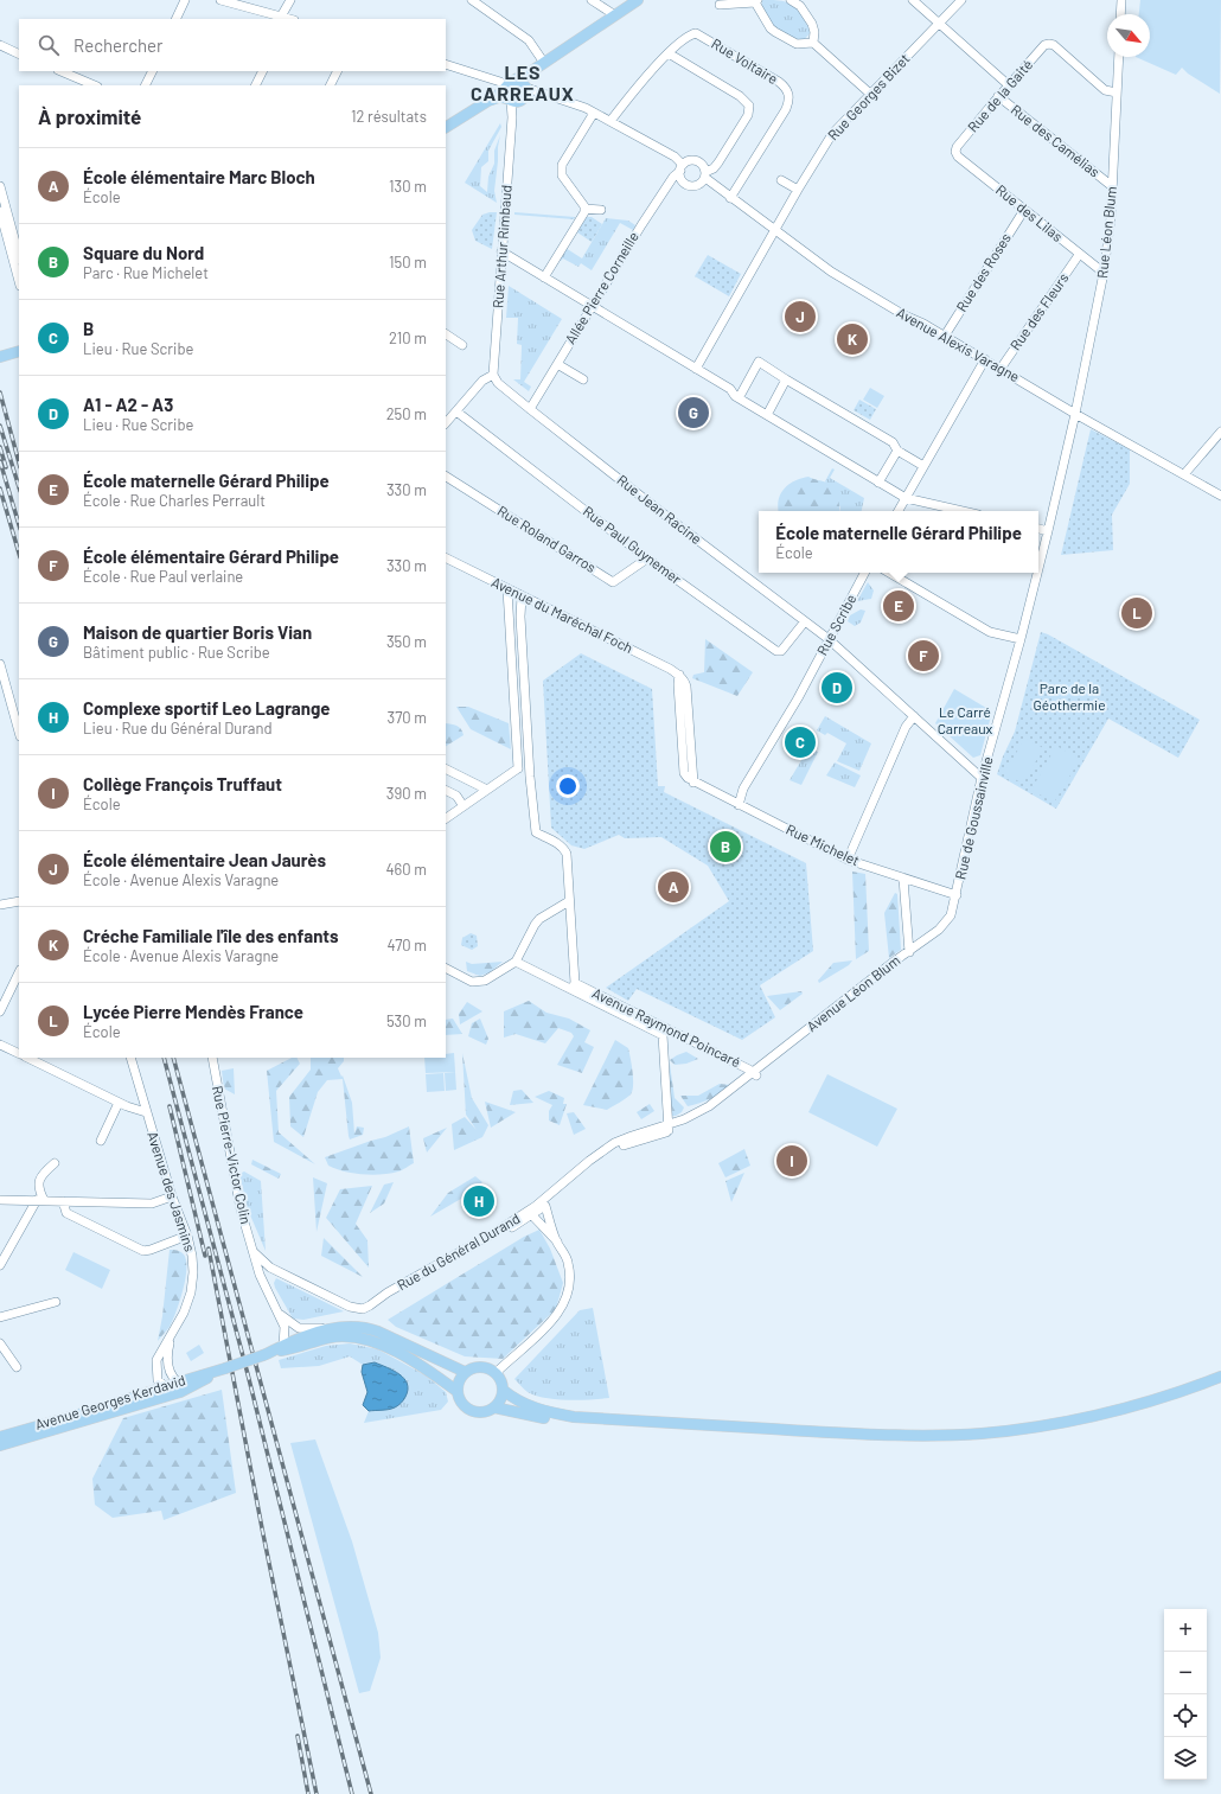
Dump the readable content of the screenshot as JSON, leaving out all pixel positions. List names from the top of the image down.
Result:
{
  "streets": {
    "main road": ["Avenue Georges Kerdavid"],
    "street": [
      "Rue Voltaire",
      "Rue de la Gaité",
      "Rue Georges Bizet",
      "Rue des Camélias",
      "Rue des Lilas",
      "Rue Léon Blum",
      "Rue Arthur Rimbaud",
      "Rue des Roses",
      "Allée Pierre Corneille",
      "Rue des Fleurs",
      "Avenue Alexis Varagne",
      "Rue Jean Racine",
      "Rue Roland Garros",
      "Rue Paul Guynemer",
      "Avenue du Maréchal Foch",
      "Rue Scribe",
      "Rue de Goussainville",
      "Rue Michelet",
      "Avenue Léon Blum",
      "Avenue Raymond Poincaré",
      "Rue Pierre-Victor Colin",
      "Avenue des Jasmins",
      "Rue du Général Durand"
    ]
  },
  "crossings": [
    ["Rue Voltaire", "Avenue Alexis Varagne"],
    ["Rue de la Gaité", "Rue des Camélias"],
    ["Rue de la Gaité", "Rue des Lilas"],
    ["Rue de la Gaité", "Rue Léon Blum"],
    ["Rue Georges Bizet", "Avenue Alexis Varagne"],
    ["Rue des Camélias", "Rue Léon Blum"],
    ["Rue des Lilas", "Rue Léon Blum"],
    ["Rue des Lilas", "Rue des Roses"],
    ["Rue des Lilas", "Rue des Fleurs"],
    ["Rue Léon Blum", "Avenue Alexis Varagne"],
    ["Rue Léon Blum", "Rue de Goussainville"],
    ["Rue Arthur Rimbaud", "Rue Jean Racine"],
    ["Rue des Roses", "Avenue Alexis Varagne"],
    ["Allée Pierre Corneille", "Avenue Alexis Varagne"],
    ["Allée Pierre Corneille", "Rue Jean Racine"],
    ["Rue des Fleurs", "Avenue Alexis Varagne"],
    ["Avenue Alexis Varagne", "Rue de Goussainville"],
    ["Rue Jean Racine", "Rue Paul Guynemer"],
    ["Rue Jean Racine", "Rue Scribe"],
    ["Rue Jean Racine", "Rue de Goussainville"],
    ["Rue Roland Garros", "Rue Paul Guynemer"],
    ["Avenue du Maréchal Foch", "Rue Michelet"],
    ["Rue Scribe", "Rue Michelet"],
    ["Rue de Goussainville", "Rue Michelet"],
    ["Rue de Goussainville", "Avenue Léon Blum"],
    ["Avenue Léon Blum", "Avenue Raymond Poincaré"],
    ["Avenue Léon Blum", "Rue du Général Durand"],
    ["Rue Pierre-Victor Colin", "Rue du Général Durand"],
    ["Avenue des Jasmins", "Avenue Georges Kerdavid"]
  ],
  "districts": ["LES CARREAUX"],
  "parks": ["Parc de la Géothermie", "Le Carré Carreaux"],
  "north": "bottom right",
  "page": {
    "search": "Rechercher",
    "heading": ["À proximité", "12 résultats"],
    "list": [
      {
        "mark": "A",
        "name": "École élémentaire Marc Bloch",
        "note": "École",
        "value": "130 m"
      },
      {
        "mark": "B",
        "name": "Square du Nord",
        "note": "Parc · Rue Michelet",
        "value": "150 m"
      },
      {
        "mark": "C",
        "name": "B",
        "note": "Lieu · Rue Scribe",
        "value": "210 m"
      },
      {
        "mark": "D",
        "name": "A1 - A2 - A3",
        "note": "Lieu · Rue Scribe",
        "value": "250 m"
      },
      {
        "mark": "E",
        "name": "École maternelle Gérard Philipe",
        "note": "École · Rue Charles Perrault",
        "value": "330 m"
      },
      {
        "mark": "F",
        "name": "École élémentaire Gérard Philipe",
        "note": "École · Rue Paul verlaine",
        "value": "330 m"
      },
      {
        "mark": "G",
        "name": "Maison de quartier Boris Vian",
        "note": "Bâtiment public · Rue Scribe",
        "value": "350 m"
      },
      {
        "mark": "H",
        "name": "Complexe sportif Leo Lagrange",
        "note": "Lieu · Rue du Général Durand",
        "value": "370 m"
      },
      {
        "mark": "I",
        "name": "Collège François Truffaut",
        "note": "École",
        "value": "390 m"
      },
      {
        "mark": "J",
        "name": "École élémentaire Jean Jaurès",
        "note": "École · Avenue Alexis Varagne",
        "value": "460 m"
      },
      {
        "mark": "K",
        "name": "Créche Familiale l'île des enfants",
        "note": "École · Avenue Alexis Varagne",
        "value": "470 m"
      },
      {
        "mark": "L",
        "name": "Lycée Pierre Mendès France",
        "note": "École",
        "value": "530 m"
      }
    ],
    "pins": [
      "J",
      "K",
      "G",
      "E",
      "L",
      "F",
      "D",
      "C",
      "B",
      "A",
      "I",
      "H"
    ],
    "popup": ["École maternelle Gérard Philipe", "École"],
    "map_buttons": ["+", "−"]
  }
}
